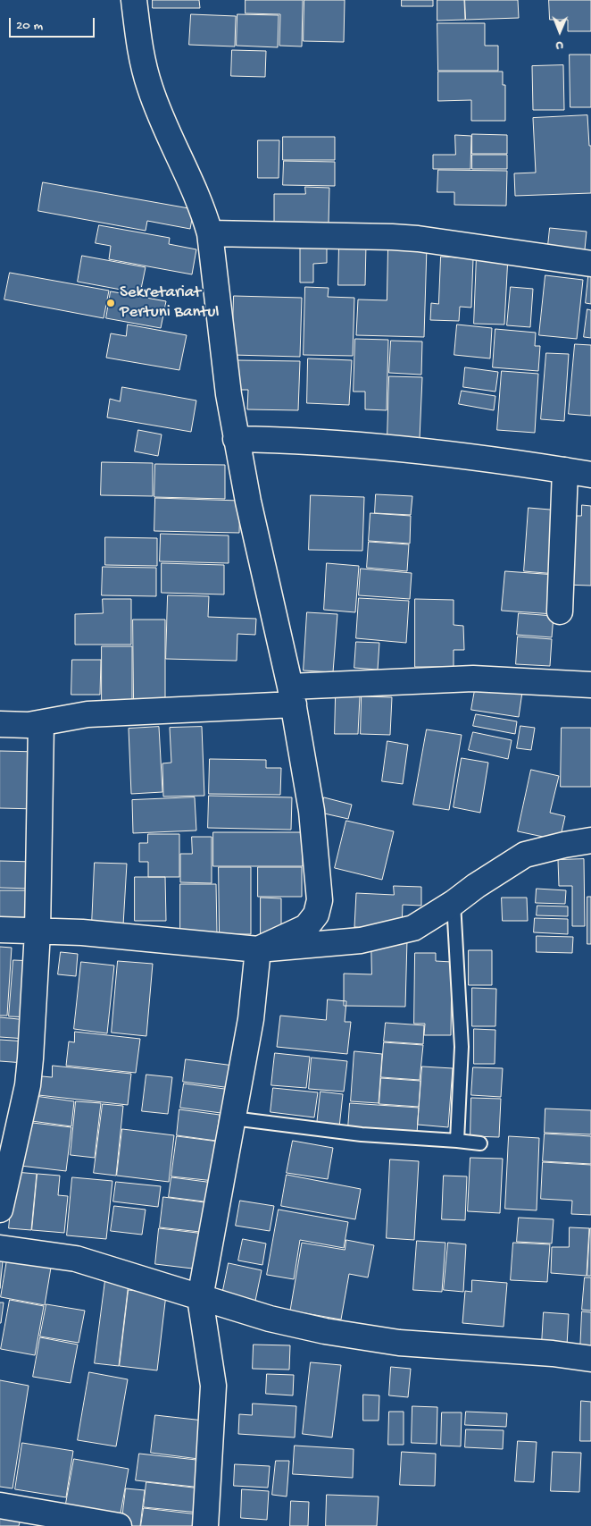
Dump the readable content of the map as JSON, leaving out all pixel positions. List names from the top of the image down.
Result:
{
  "places": ["Sekretariat Pertuni Bantul"],
  "scale_bar": "20 m",
  "north": "bottom"
}
